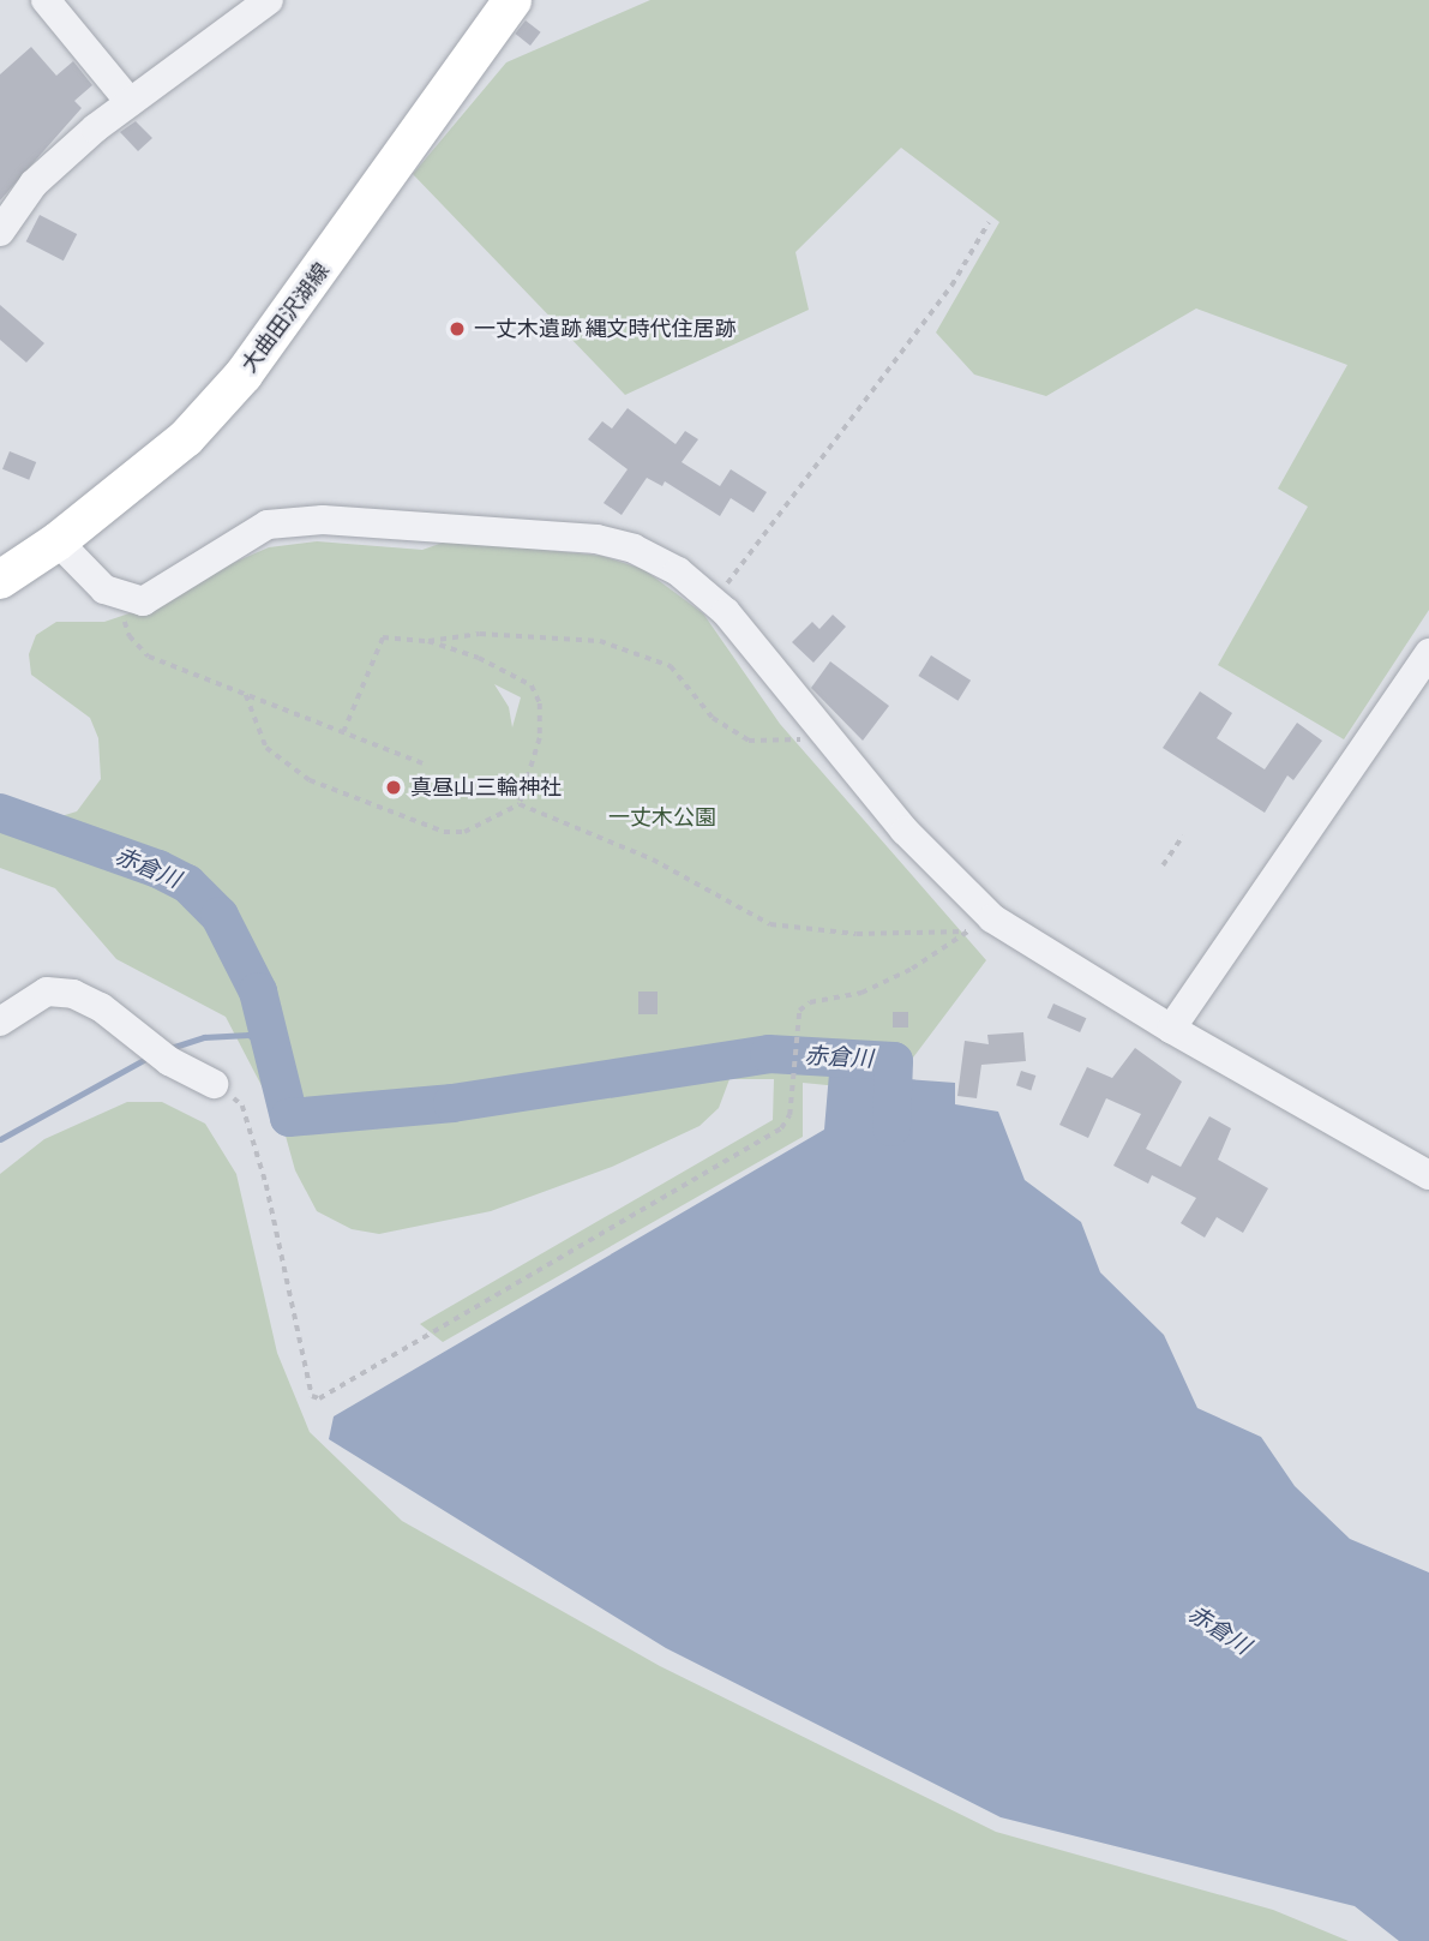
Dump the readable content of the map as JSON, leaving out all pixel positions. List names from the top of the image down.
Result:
{
  "streets": {
    "main road": ["大曲田沢湖線"]
  },
  "water": ["赤倉川"],
  "parks": ["一丈木公園"],
  "places": ["一丈木遺跡 縄文時代住居跡", "真昼山三輪神社"]
}
